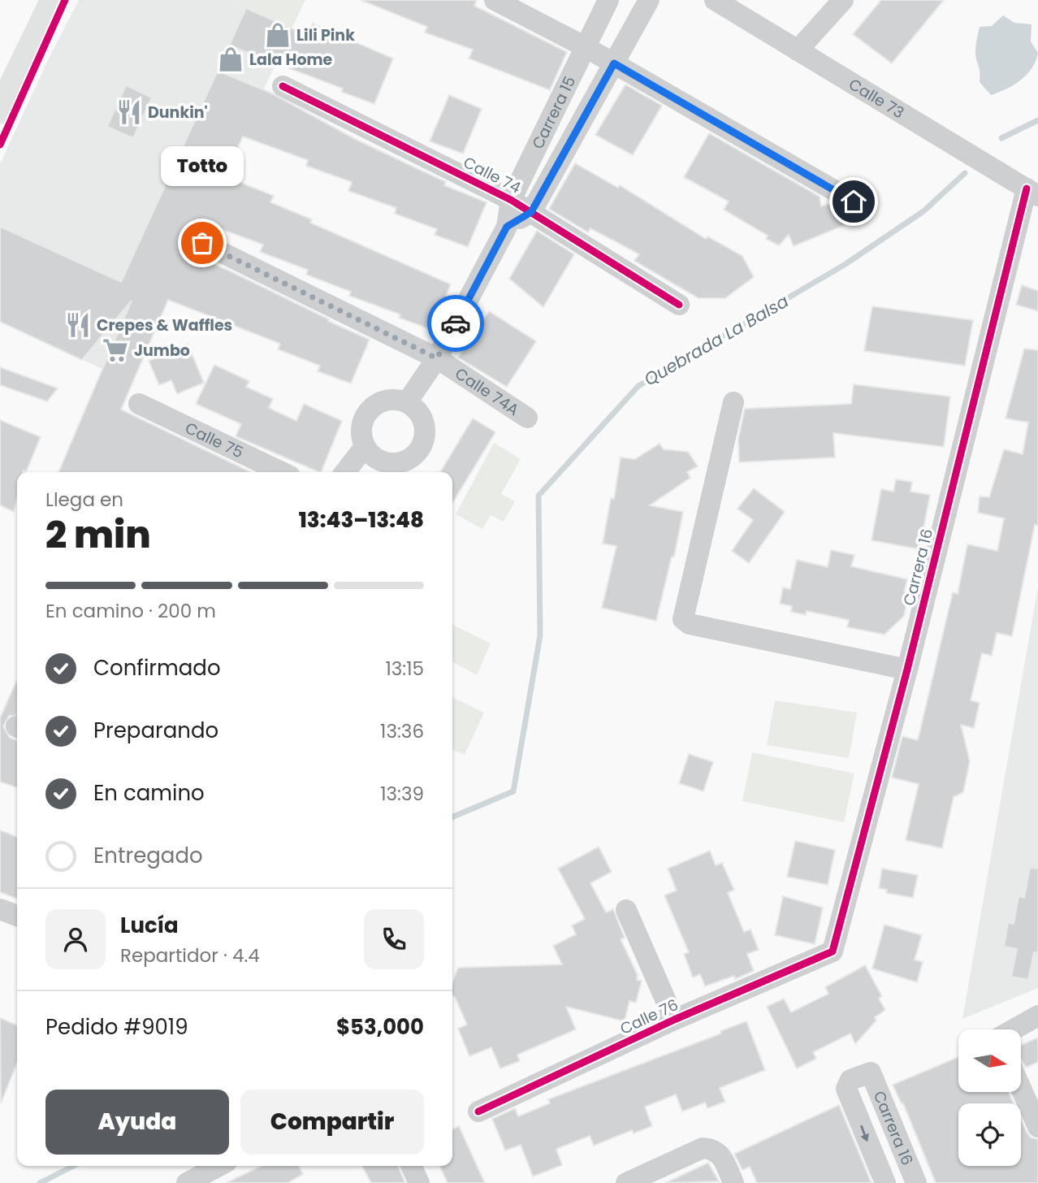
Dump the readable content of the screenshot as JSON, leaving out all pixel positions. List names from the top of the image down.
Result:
{
  "streets": {
    "street": [
      "Calle 73",
      "Carrera 15",
      "Calle 74",
      "Calle 74A",
      "Calle 75",
      "Carrera 16",
      "Calle 76"
    ]
  },
  "crossings": [
    ["Calle 73", "Carrera 16"],
    ["Carrera 15", "Calle 74"],
    ["Carrera 15", "Calle 74A"],
    ["Carrera 16", "Calle 76"]
  ],
  "water": ["Quebrada La Balsa"],
  "places": {
    "shop": ["Lili Pink", "Lala Home"],
    "restaurant": ["Dunkin'", "Crepes & Waffles"],
    "other": ["Totto"],
    "supermarket": ["Jumbo"]
  },
  "north": "right",
  "page": {
    "bubble": "Totto",
    "heading": ["2 min", "Llega en", "13:43–13:48"],
    "panel": [
      "Lucía",
      "Repartidor · 4.4",
      "Pedido #9019",
      "$53,000"
    ],
    "bar": "En camino · 200 m",
    "list": [
      ["Confirmado", "13:15"],
      ["Preparando", "13:36"],
      ["En camino", "13:39"],
      "Entregado"
    ],
    "buttons": ["Ayuda", "Compartir"]
  }
}
